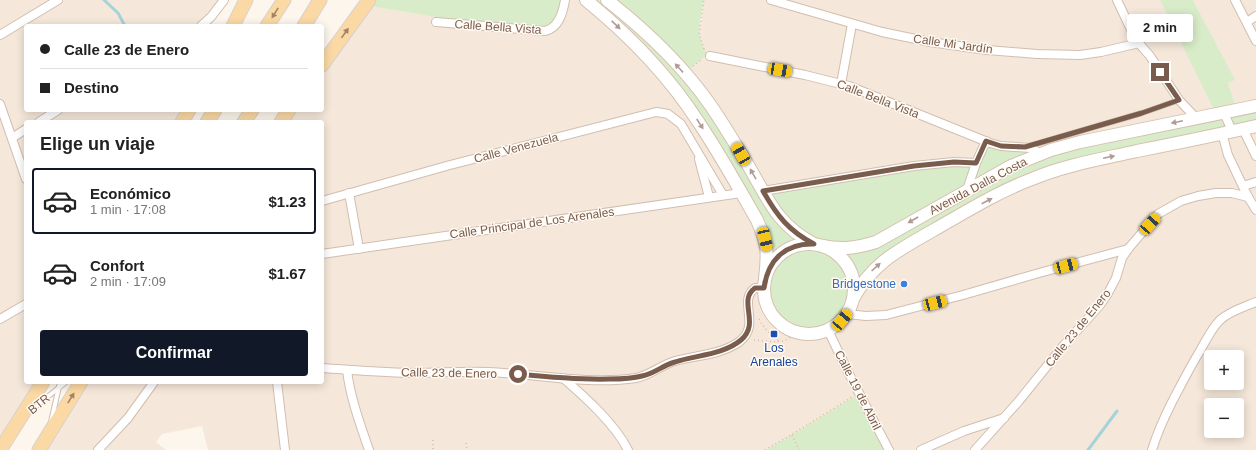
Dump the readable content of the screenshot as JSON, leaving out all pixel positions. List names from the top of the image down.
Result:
{
  "streets": {
    "street": [
      "Calle Bella Vista",
      "Calle Mi Jardín",
      "Calle Venezuela",
      "Avenida Dalla Costa",
      "Calle Principal de Los Arenales",
      "Calle 23 de Enero",
      "Calle 19 de Abril"
    ],
    "lane": ["BTR"]
  },
  "crossings": [
    ["Calle Bella Vista", "Avenida Dalla Costa"],
    ["Calle Venezuela", "Calle Principal de Los Arenales"],
    ["Avenida Dalla Costa", "Calle 19 de Abril"]
  ],
  "places": {
    "other": ["Bridgestone"],
    "transit": ["Los Arenales"]
  },
  "page": {
    "bubble": "2 min",
    "banner": ["Calle 23 de Enero", "Destino"],
    "heading": "Elige un viaje",
    "list": [
      {
        "name": "Económico",
        "note": "1 min · 17:08",
        "value": "$1.23"
      },
      {
        "name": "Confort",
        "note": "2 min · 17:09",
        "value": "$1.67"
      }
    ],
    "buttons": "Confirmar",
    "map_buttons": ["+", "−"]
  }
}
